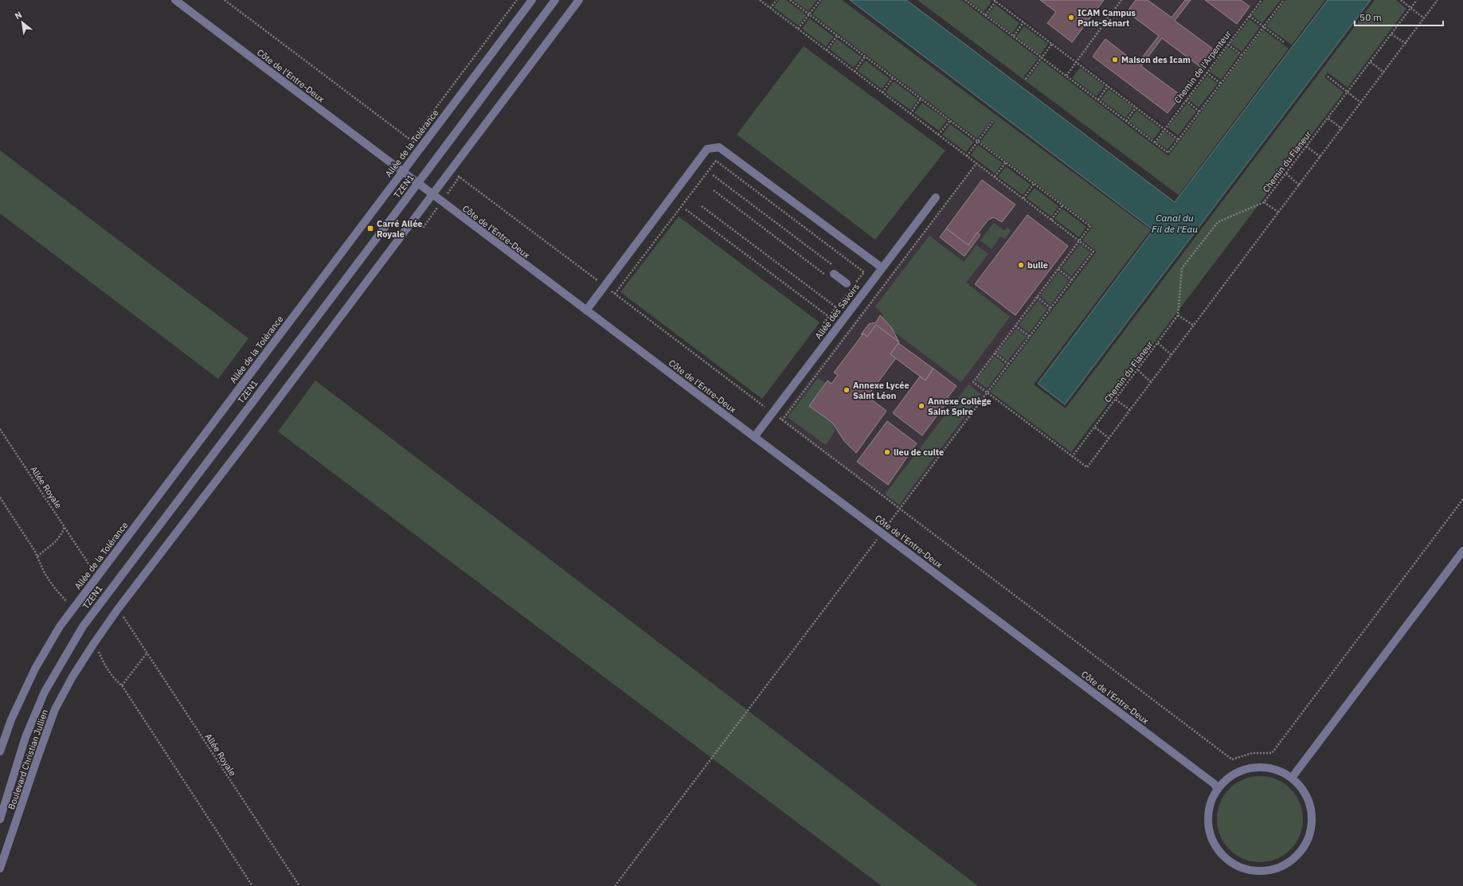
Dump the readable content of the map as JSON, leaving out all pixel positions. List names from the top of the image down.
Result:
{
  "streets": {
    "street": [
      "Côte de l'Entre-Deux",
      "Allée de la Tolérance",
      "TZEN1",
      "Allée des Savoirs",
      "Boulevard Christian Jullien"
    ],
    "path": ["Chemin de l'Arpenteur", "Chemin du Flaneur", "Allée Royale"]
  },
  "crossings": [
    ["Côte de l'Entre-Deux", "Allée de la Tolérance"],
    ["Côte de l'Entre-Deux", "TZEN1"],
    ["Côte de l'Entre-Deux", "Allée des Savoirs"],
    ["Côte de l'Entre-Deux", "Boulevard Christian Jullien"]
  ],
  "water": ["Canal du Fil de l'Eau"],
  "places": {
    "other": [
      "ICAM Campus Paris-Sénart",
      "Maison des Icam",
      "bulle",
      "Annexe Lycée Saint Léon",
      "Annexe Collège Saint Spire",
      "lieu de culte"
    ],
    "transit": ["Carré Allée Royale"]
  },
  "scale_bar": "50 m",
  "north": "top left"
}
